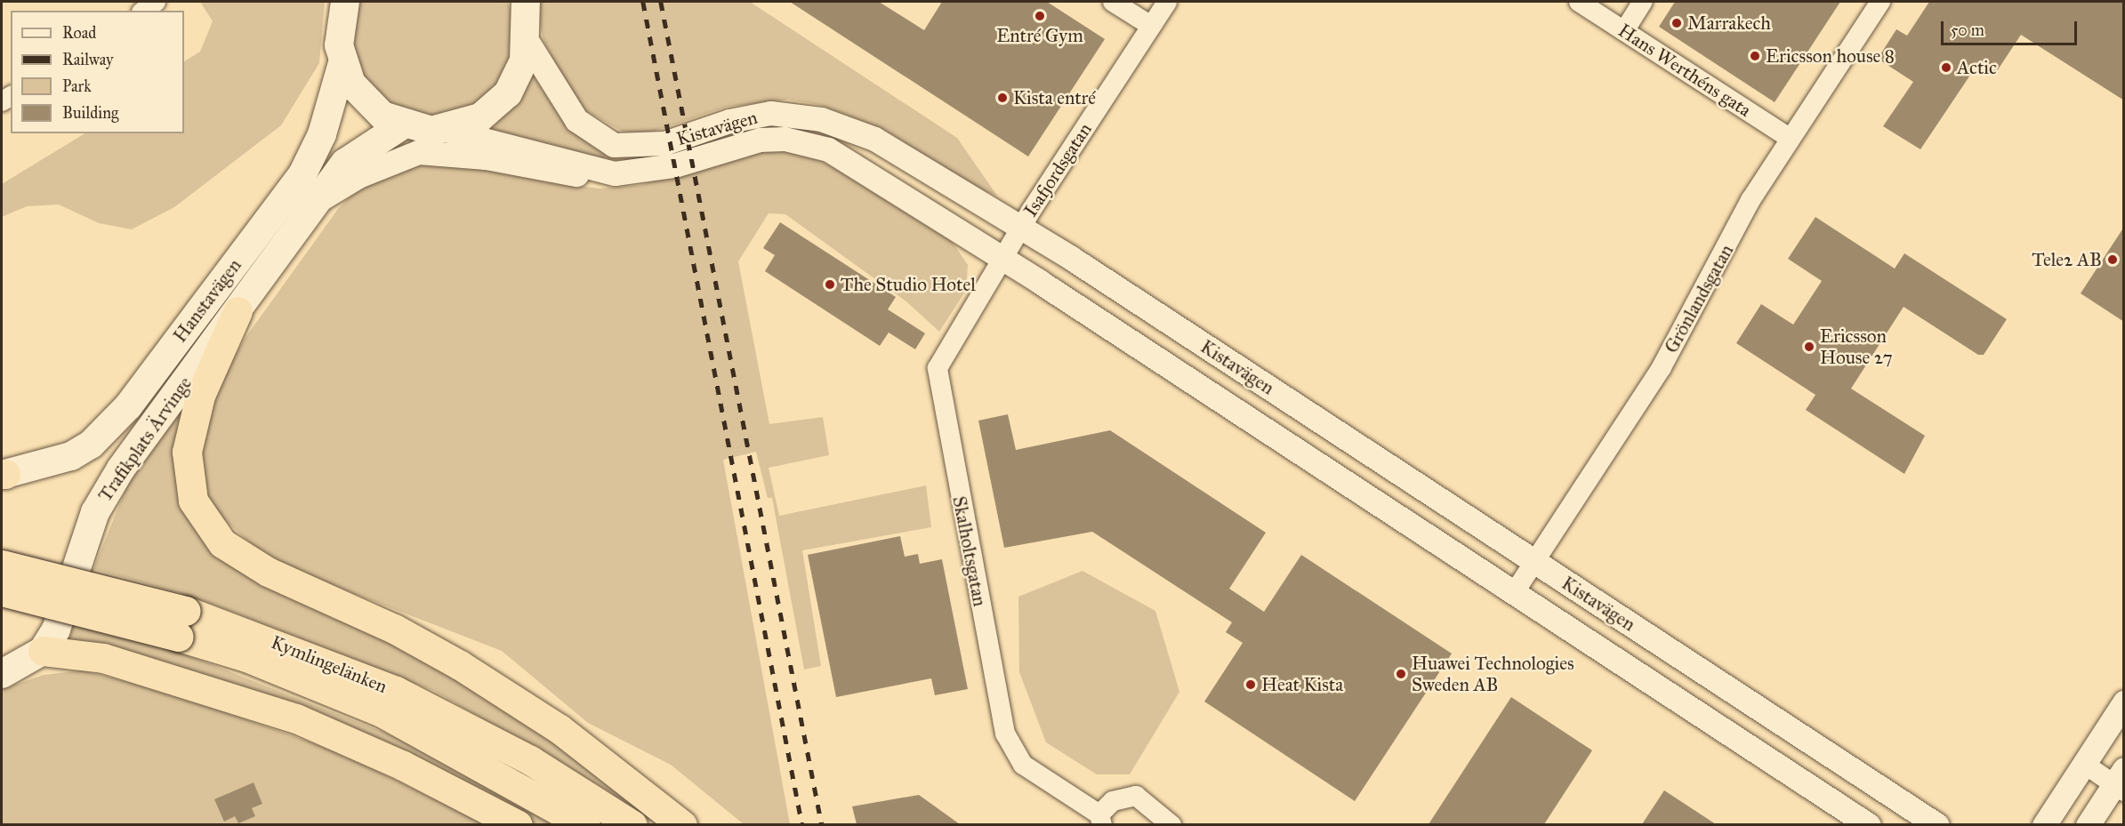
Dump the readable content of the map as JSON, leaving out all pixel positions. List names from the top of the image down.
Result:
{
  "streets": {
    "highway": ["Kymlingelänken"],
    "main road": ["Hanstavägen", "Trafikplats Ärvinge"],
    "street": [
      "Hans Werthéns gata",
      "Kistavägen",
      "Isafjordsgatan",
      "Grönlandsgatan",
      "Skalholtsgatan"
    ]
  },
  "crossings": [
    ["Hans Werthéns gata", "Grönlandsgatan"],
    ["Kistavägen", "Isafjordsgatan"],
    ["Kistavägen", "Grönlandsgatan"],
    ["Kistavägen", "Hanstavägen"],
    ["Kistavägen", "Skalholtsgatan"],
    ["Isafjordsgatan", "Skalholtsgatan"],
    ["Hanstavägen", "Trafikplats Ärvinge"]
  ],
  "places": [
    "Entré Gym",
    "Marrakech",
    "Ericsson house 8",
    "Actic",
    "Kista entré",
    "Tele2 AB",
    "The Studio Hotel",
    "Ericsson House 27",
    "Huawei Technologies Sweden AB",
    "Heat Kista"
  ],
  "legend": [
    "Road",
    "Railway",
    "Park",
    "Building"
  ],
  "scale_bar": "50 m"
}
